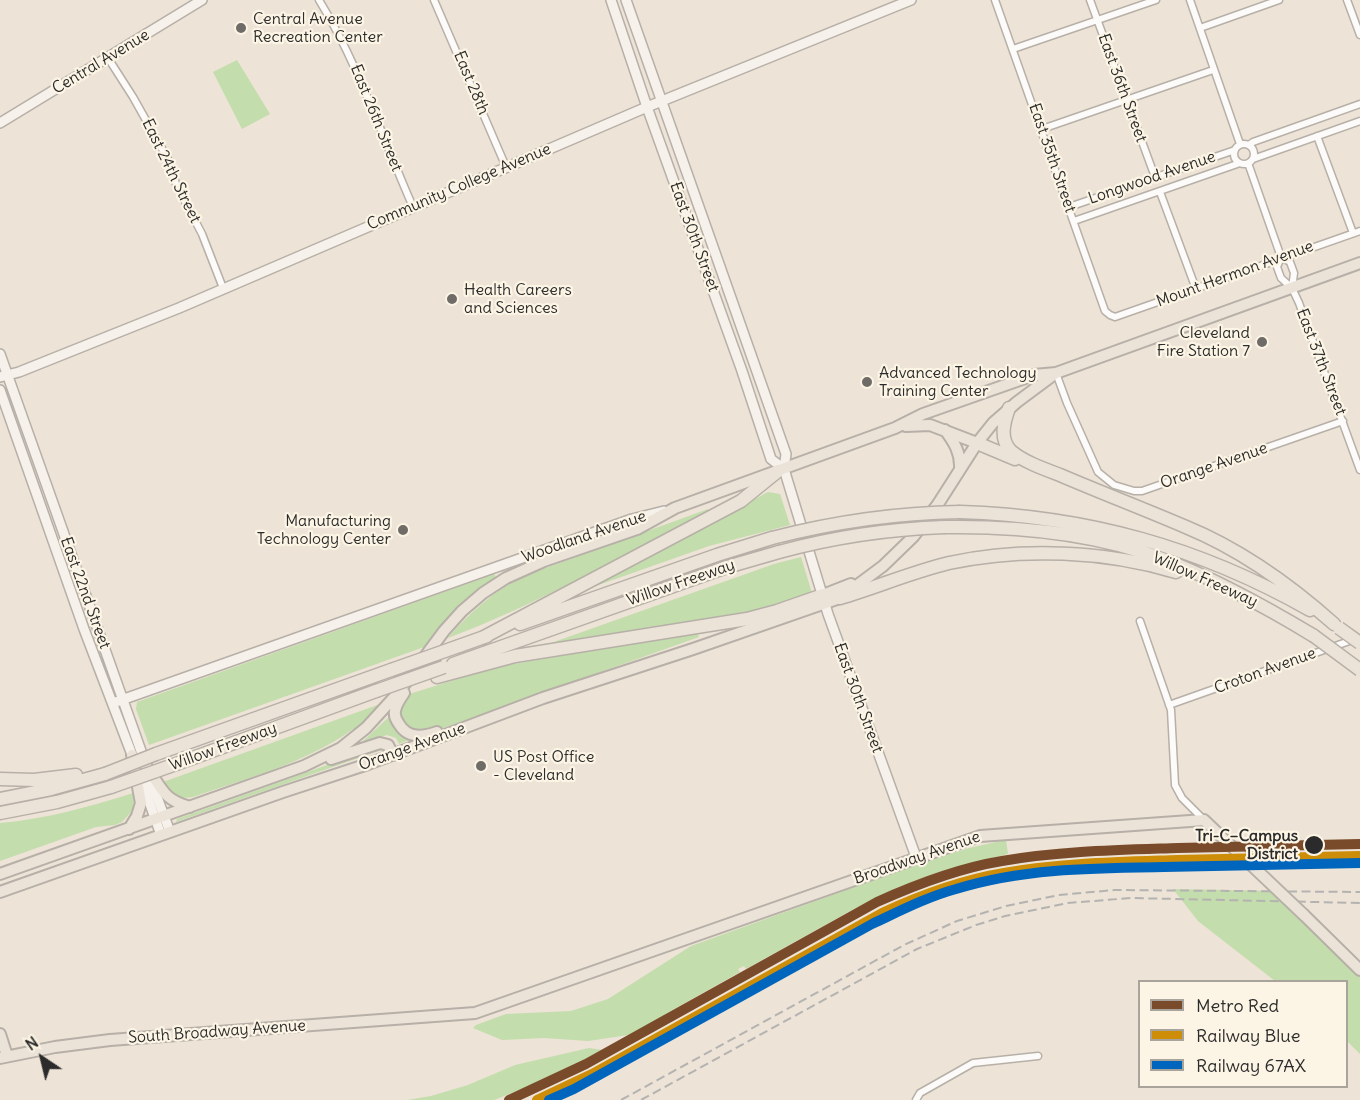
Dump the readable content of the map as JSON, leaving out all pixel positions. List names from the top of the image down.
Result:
{
  "streets": {
    "highway": ["Willow Freeway"],
    "main road": [
      "Orange Avenue",
      "Woodland Avenue",
      "Broadway Avenue",
      "South Broadway Avenue"
    ],
    "street": [
      "Central Avenue",
      "East 28th",
      "East 36th Street",
      "East 26th Street",
      "East 35th Street",
      "East 24th Street",
      "Longwood Avenue",
      "Community College Avenue",
      "East 30th Street",
      "Mount Hermon Avenue",
      "East 37th Street",
      "East 22nd Street",
      "Croton Avenue"
    ]
  },
  "crossings": [
    ["Central Avenue", "East 24th Street"],
    ["East 28th", "Community College Avenue"],
    ["East 36th Street", "Longwood Avenue"],
    ["East 26th Street", "Community College Avenue"],
    ["East 35th Street", "Longwood Avenue"],
    ["East 35th Street", "Mount Hermon Avenue"],
    ["East 24th Street", "Community College Avenue"],
    ["Longwood Avenue", "East 37th Street"],
    ["Community College Avenue", "East 30th Street"],
    ["Community College Avenue", "East 22nd Street"],
    ["East 30th Street", "Orange Avenue"],
    ["East 30th Street", "Woodland Avenue"],
    ["East 30th Street", "Broadway Avenue"],
    ["Mount Hermon Avenue", "East 37th Street"],
    ["East 37th Street", "Orange Avenue"],
    ["East 37th Street", "Woodland Avenue"],
    ["Orange Avenue", "Woodland Avenue"],
    ["Orange Avenue", "East 22nd Street"],
    ["Woodland Avenue", "East 22nd Street"],
    ["Broadway Avenue", "South Broadway Avenue"]
  ],
  "places": [
    "Central Avenue Recreation Center",
    "Health Careers and Sciences",
    "Cleveland Fire Station 7",
    "Advanced Technology Training Center",
    "Manufacturing Technology Center",
    "US Post Office - Cleveland",
    "Tri-C–Campus District"
  ],
  "lines": ["metro line Red", "rail line Blue", "rail line 67AX"],
  "legend": ["Metro Red", "Railway Blue", "Railway 67AX"],
  "north": "top left"
}
